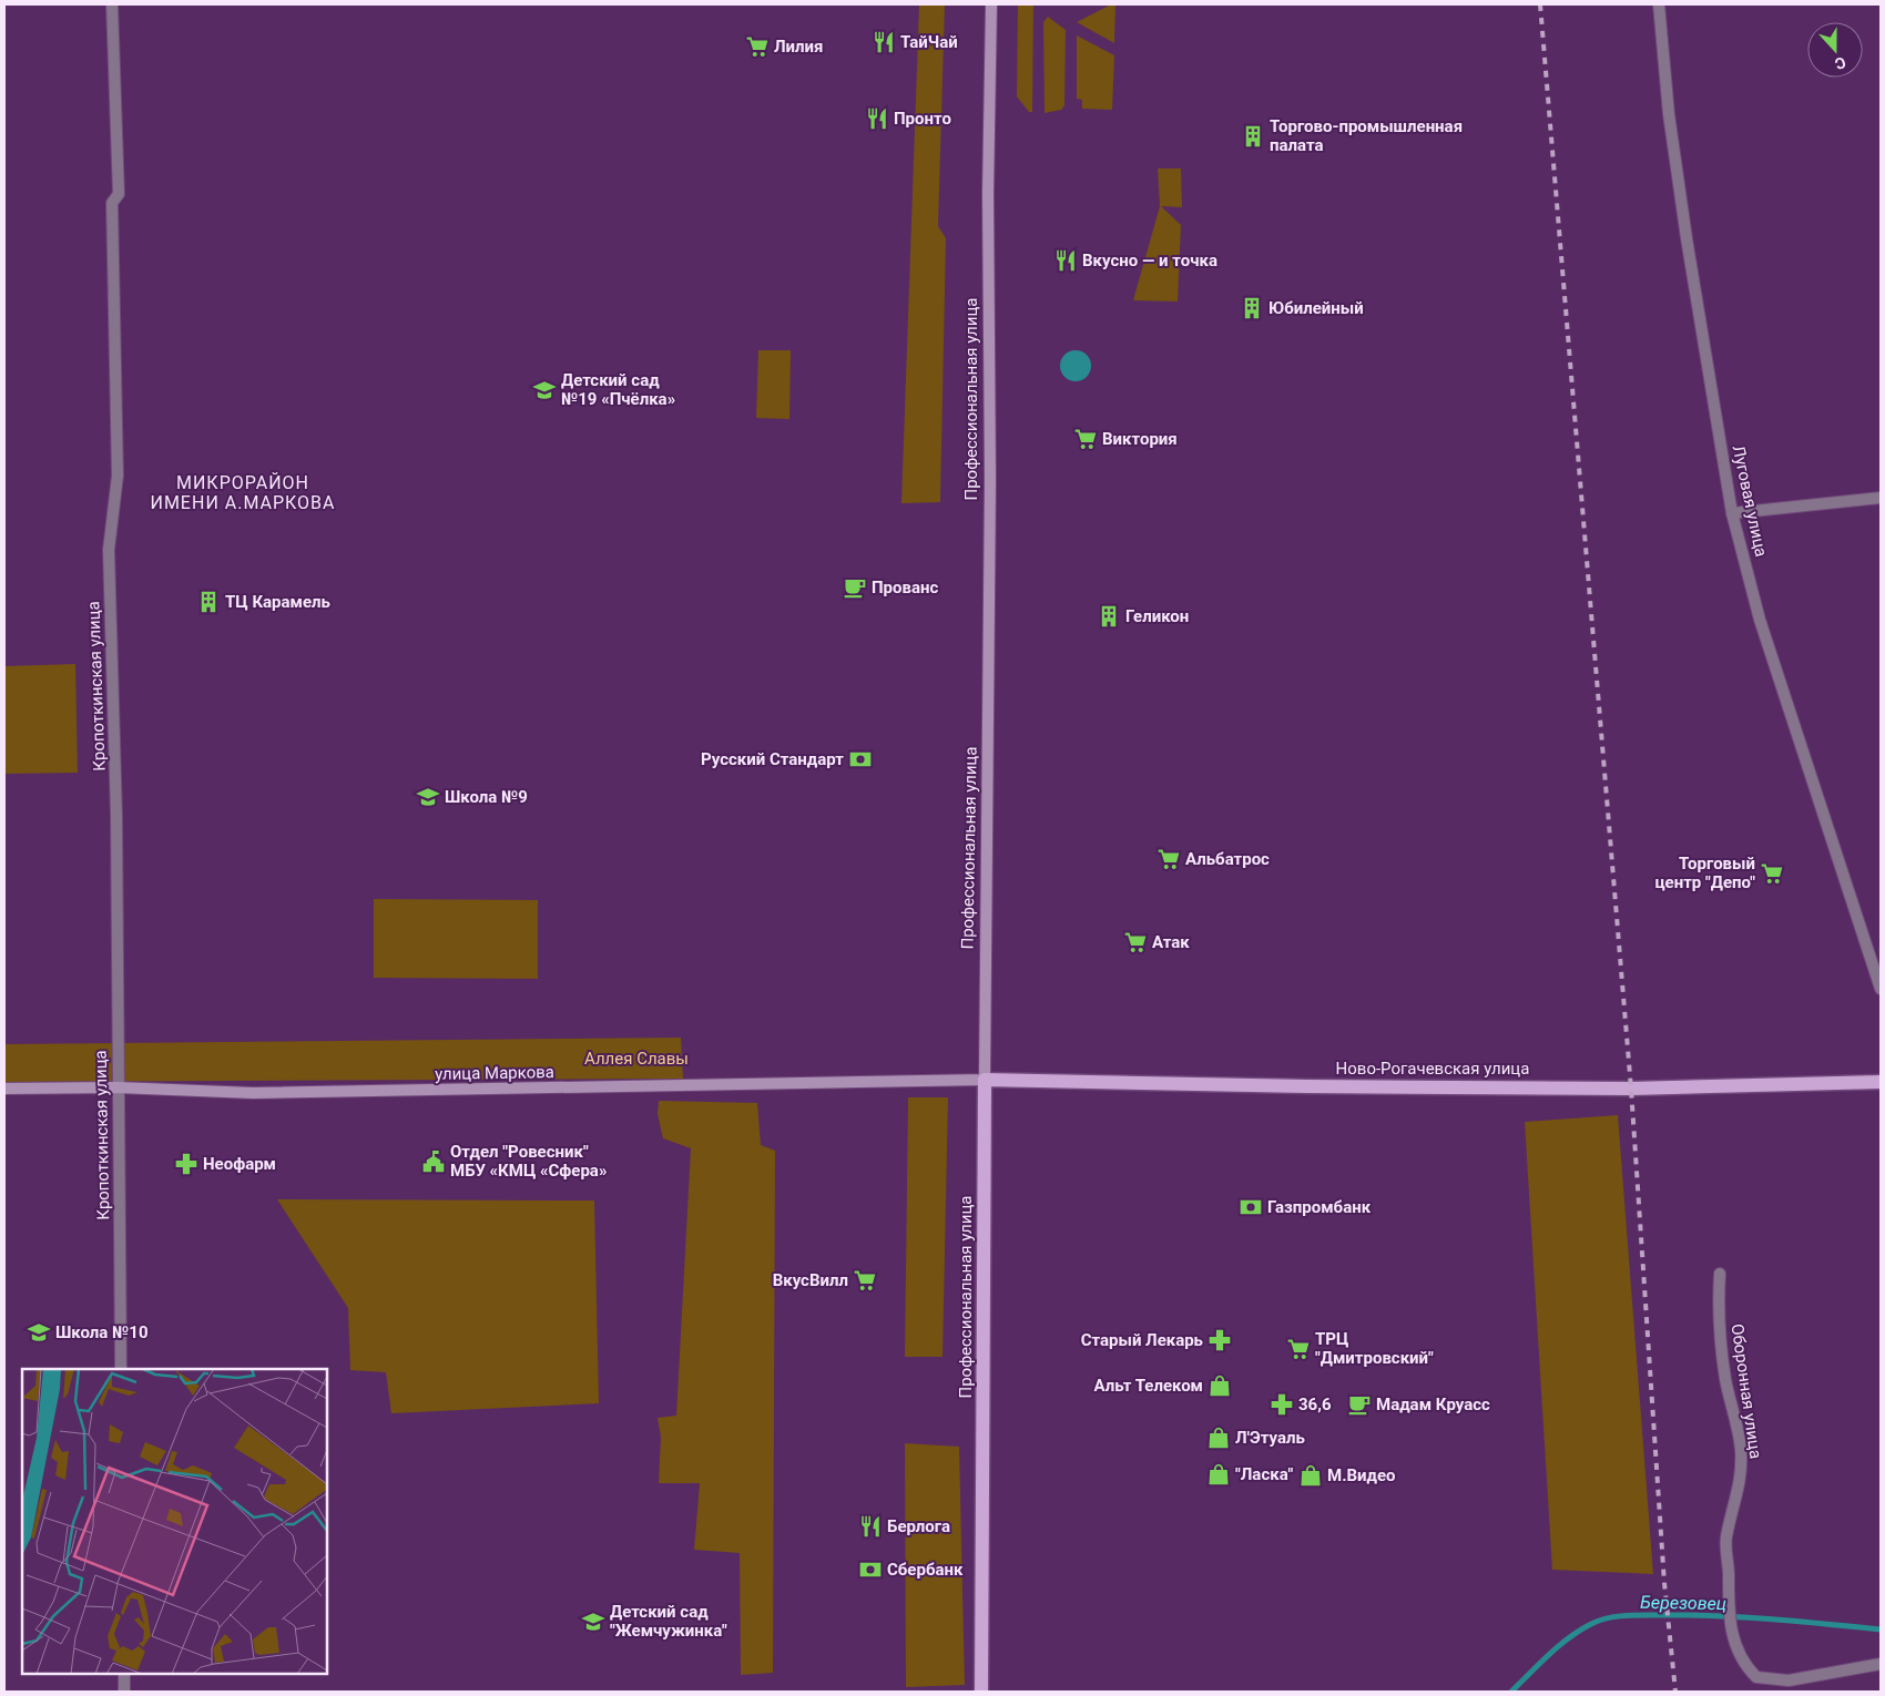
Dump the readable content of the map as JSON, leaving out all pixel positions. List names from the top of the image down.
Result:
{
  "streets": {
    "main road": ["Профессиональная улица", "Ново-Рогачевская улица", "улица Маркова"],
    "street": ["Луговая улица", "Кропоткинская улица", "Оборонная улица"]
  },
  "crossings": [
    ["Профессиональная улица", "Ново-Рогачевская улица"],
    ["Профессиональная улица", "улица Маркова"],
    ["Кропоткинская улица", "улица Маркова"],
    ["Ново-Рогачевская улица", "улица Маркова"]
  ],
  "districts": ["МИКРОРАЙОН ИМЕНИ А.МАРКОВА"],
  "water": ["Березовец"],
  "parks": ["Аллея Славы"],
  "places": {
    "restaurant": [
      "ТайЧай",
      "Пронто",
      "Вкусно — и точка",
      "Берлога"
    ],
    "supermarket": [
      "Лилия",
      "Виктория",
      "Альбатрос",
      "Торговый центр \"Депо\"",
      "Атак",
      "ВкусВилл",
      "ТРЦ \"Дмитровский\""
    ],
    "building": [
      "Торгово-промышленная палата",
      "Юбилейный",
      "ТЦ Карамель",
      "Геликон"
    ],
    "school or university": [
      "Детский сад №19 «Пчёлка»",
      "Школа №9",
      "Школа №10",
      "Детский сад \"Жемчужинка\""
    ],
    "cafe": ["Прованс", "Мадам Круасс"],
    "bank": ["Русский Стандарт", "Газпромбанк", "Сбербанк"],
    "public building": ["Отдел \"Ровесник\" МБУ «КМЦ «Сфера»"],
    "pharmacy": ["Неофарм", "Старый Лекарь", "36,6"],
    "shop": [
      "Альт Телеком",
      "Л'Этуаль",
      "\"Ласка\"",
      "М.Видео"
    ]
  },
  "north": "bottom"
}
